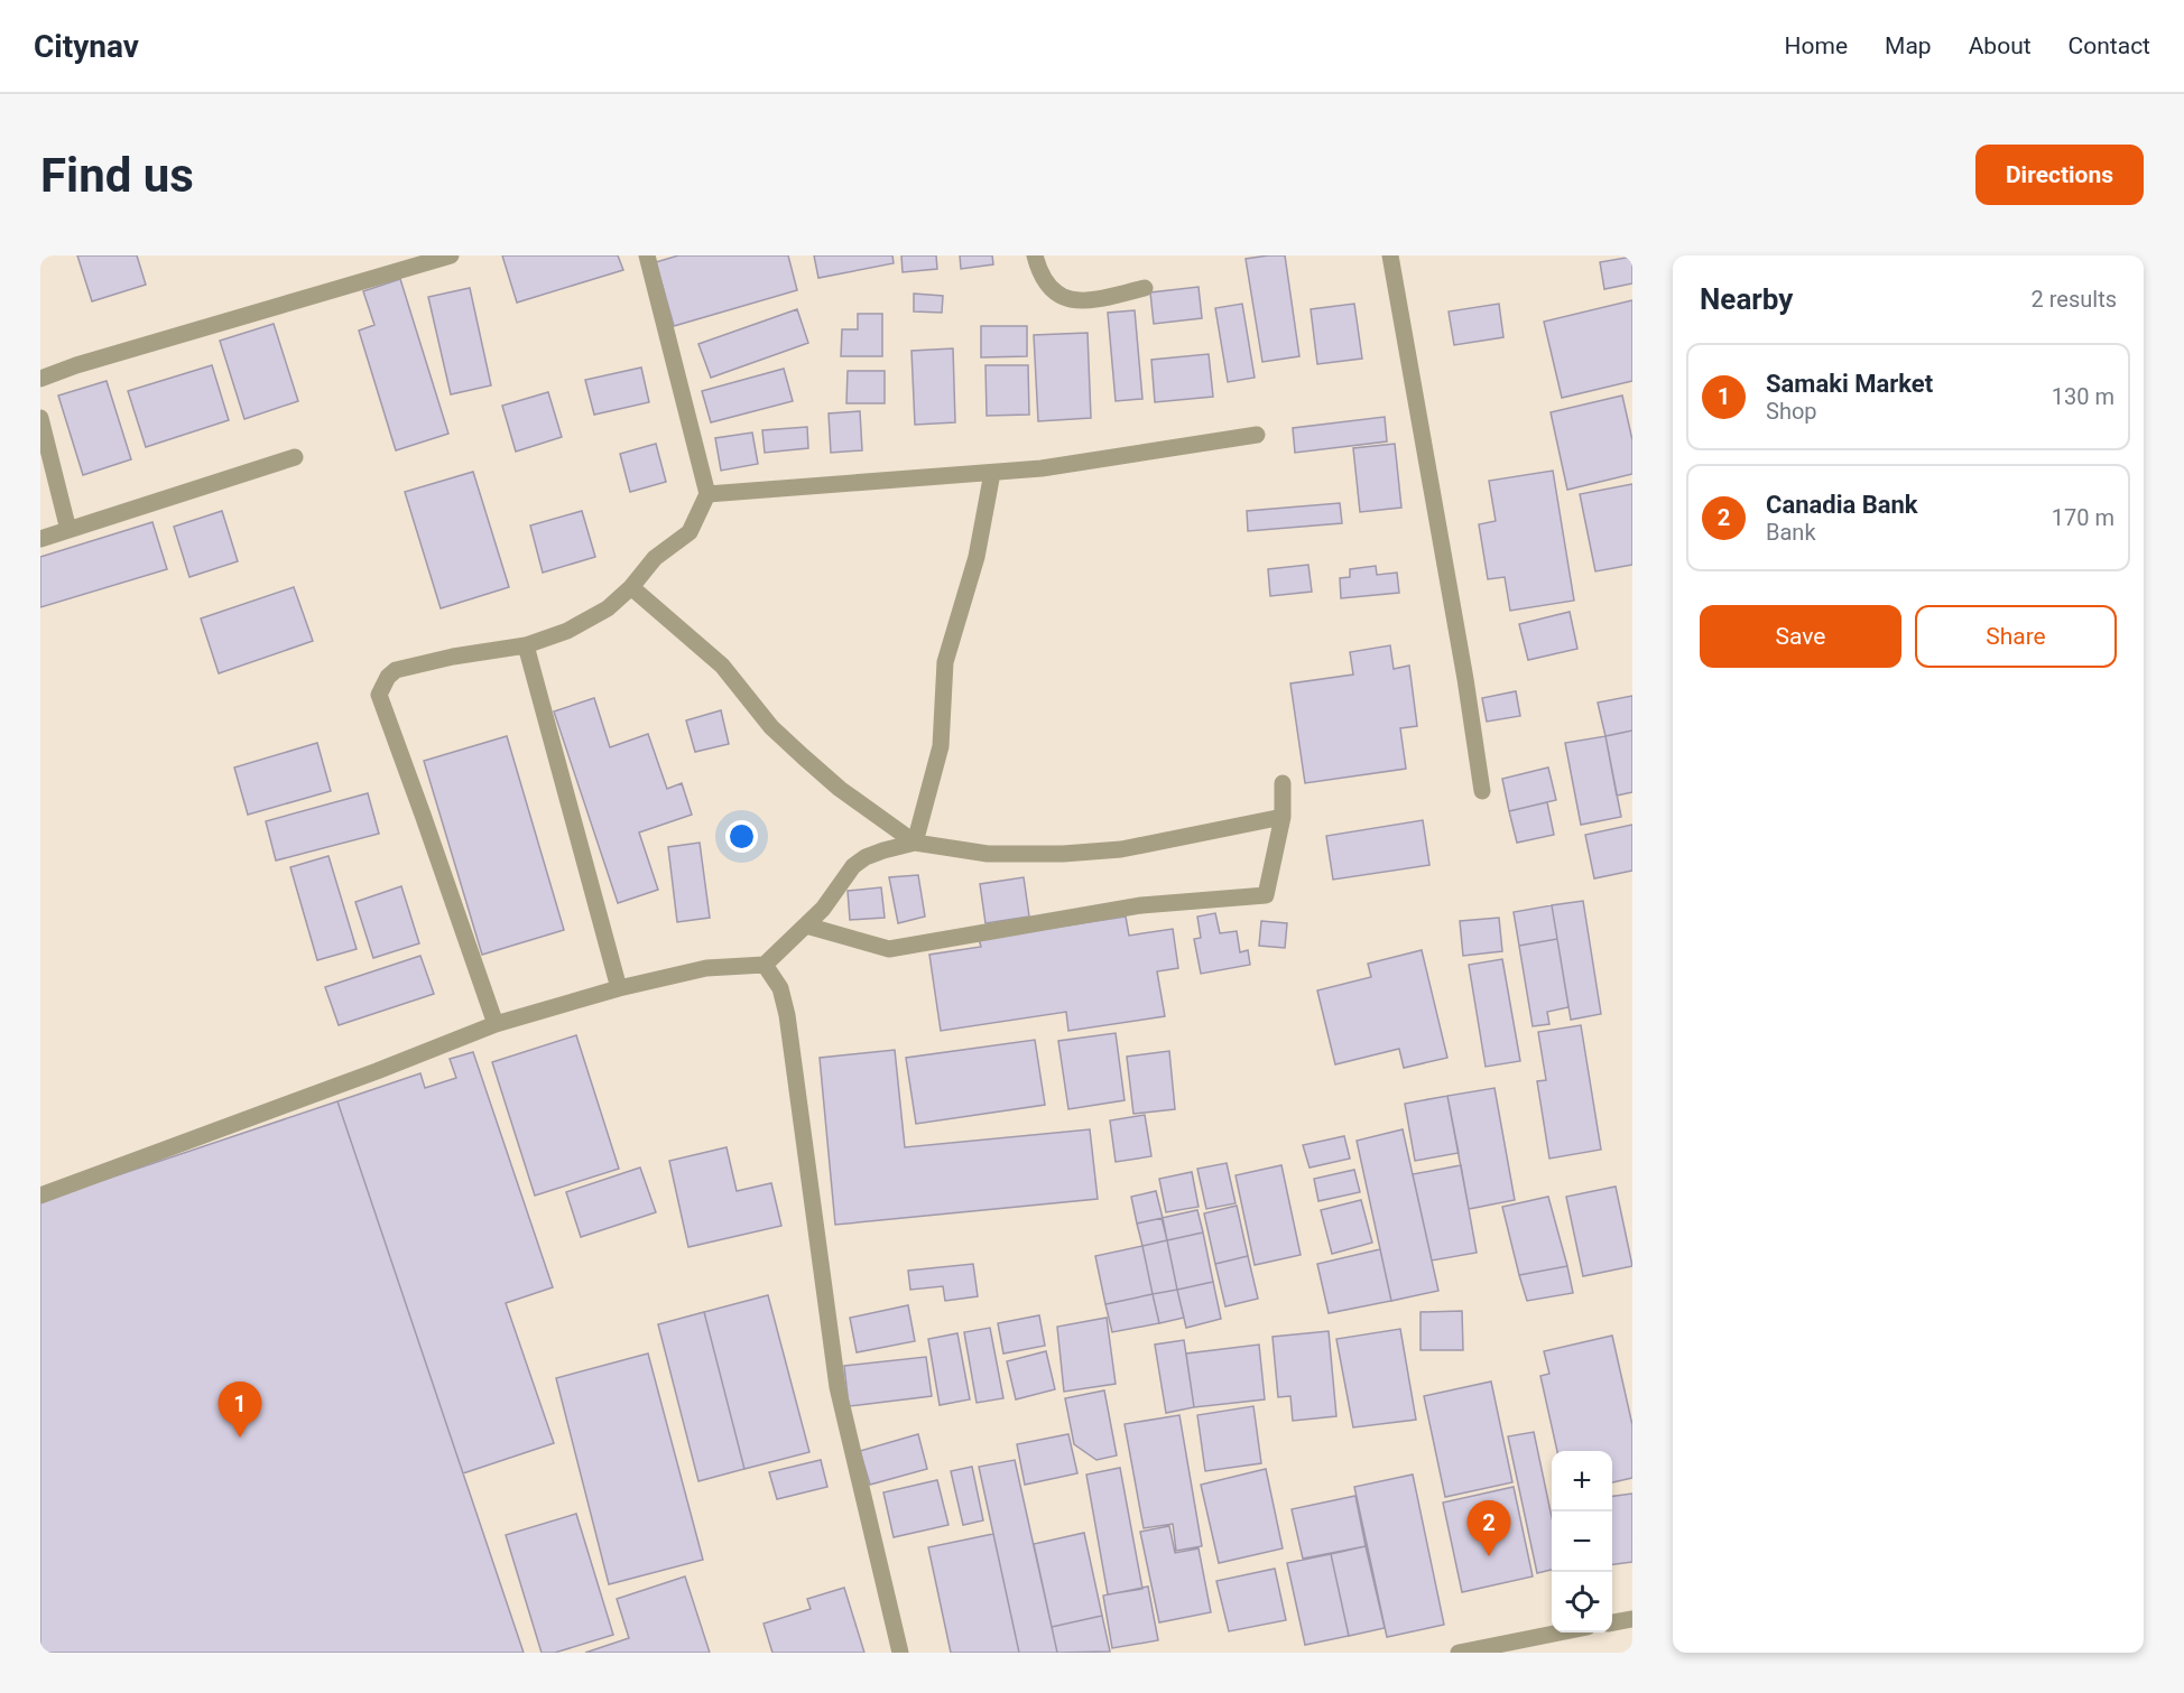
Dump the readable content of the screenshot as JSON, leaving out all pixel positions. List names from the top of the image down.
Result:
{
  "page": {
    "header": "Citynav",
    "nav": [
      "Home",
      "Map",
      "About",
      "Contact"
    ],
    "buttons": [
      "Directions",
      ["Save", "Share"]
    ],
    "title": "Find us",
    "heading": ["Nearby", "2 results"],
    "list": [
      {
        "mark": "1",
        "name": "Samaki Market",
        "note": "Shop",
        "value": "130 m"
      },
      {
        "mark": "2",
        "name": "Canadia Bank",
        "note": "Bank",
        "value": "170 m"
      }
    ],
    "pins": ["1", "2"],
    "map_buttons": ["+", "−"]
  }
}
